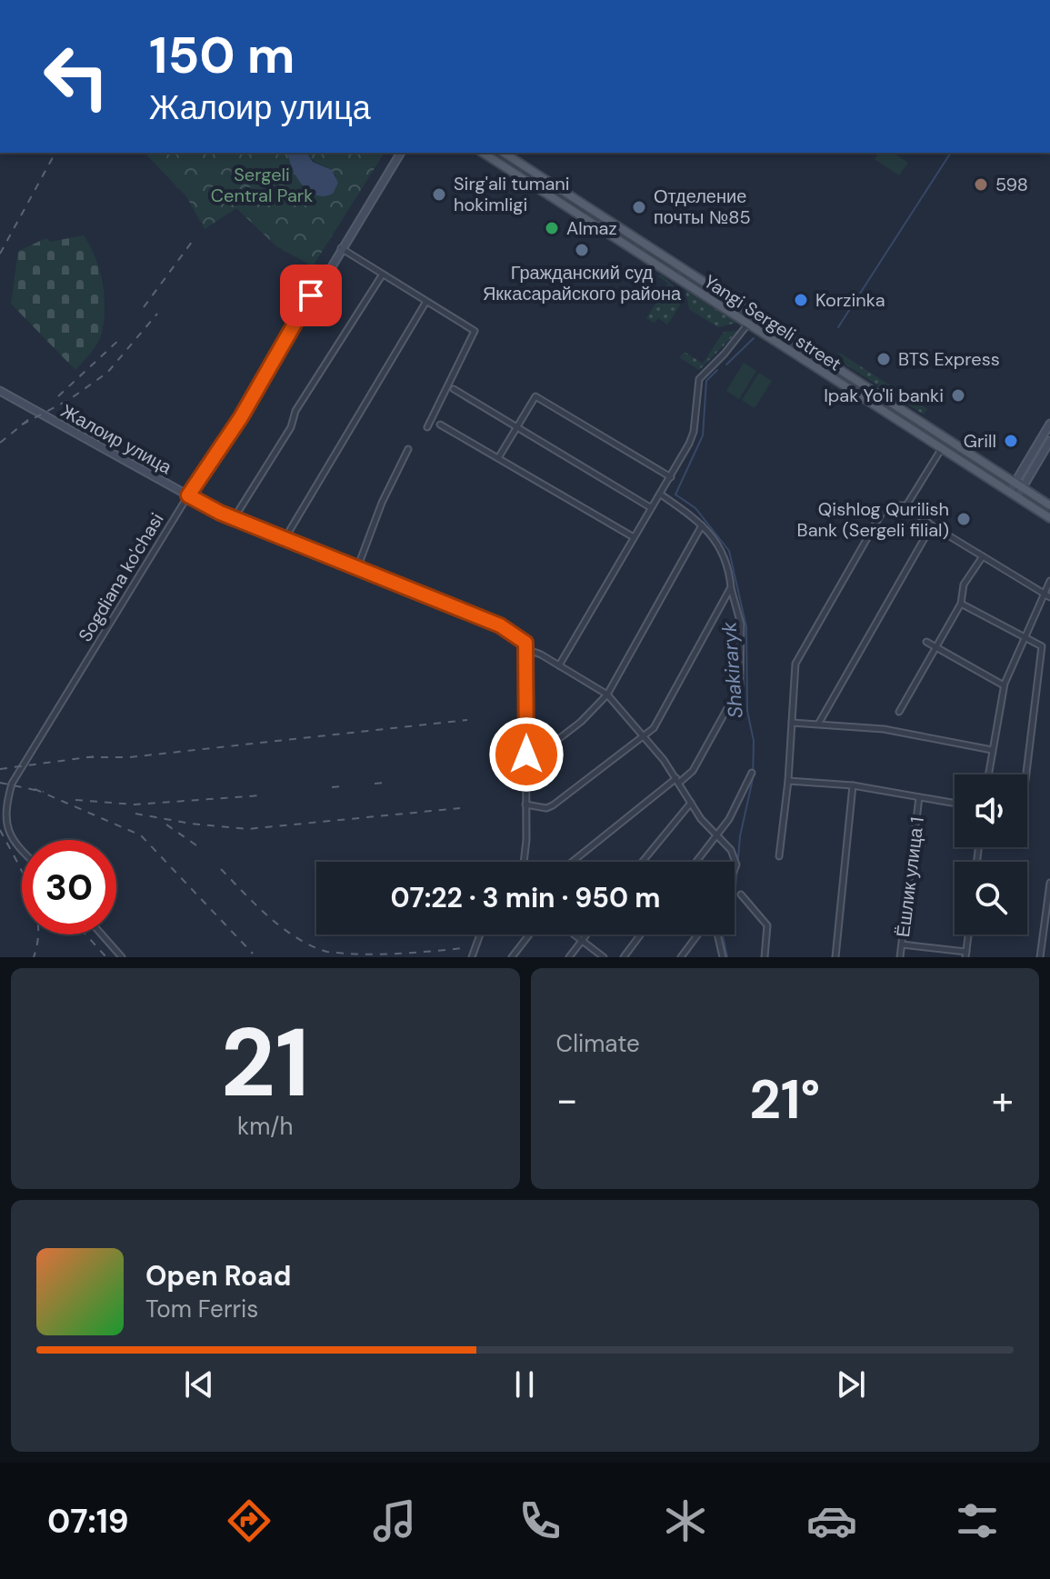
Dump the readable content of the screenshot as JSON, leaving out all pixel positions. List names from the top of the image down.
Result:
{
  "streets": {
    "main road": ["Yangi Sergeli street"],
    "street": ["Жалоир улица", "Sogdiana ko'chasi", "Ёшлик улица 1"]
  },
  "crossings": [
    ["Жалоир улица", "Sogdiana ko'chasi"]
  ],
  "water": ["Shakiraryk"],
  "parks": ["Sergeli Central Park"],
  "places": [
    "598",
    "Sirg'ali tumani hokimligi",
    "Отделение почты №85",
    "Almaz",
    "Гражданский суд Яккасарайского района",
    "Korzinka",
    "BTS Express",
    "Ipak Yo'li banki",
    "Grill",
    "Qishlog Qurilish Bank (Sergeli filial)"
  ],
  "page": {
    "turn": ["150 m", "Жалоир улица"],
    "limit": "30",
    "trip": "07:22 · 3 min · 950 m",
    "tile": [
      ["21", "km/h"],
      "Climate"
    ],
    "heat": ["−", "21°", "+"],
    "song": ["Open Road", "Tom Ferris"],
    "tabs": "07:19"
  }
}
